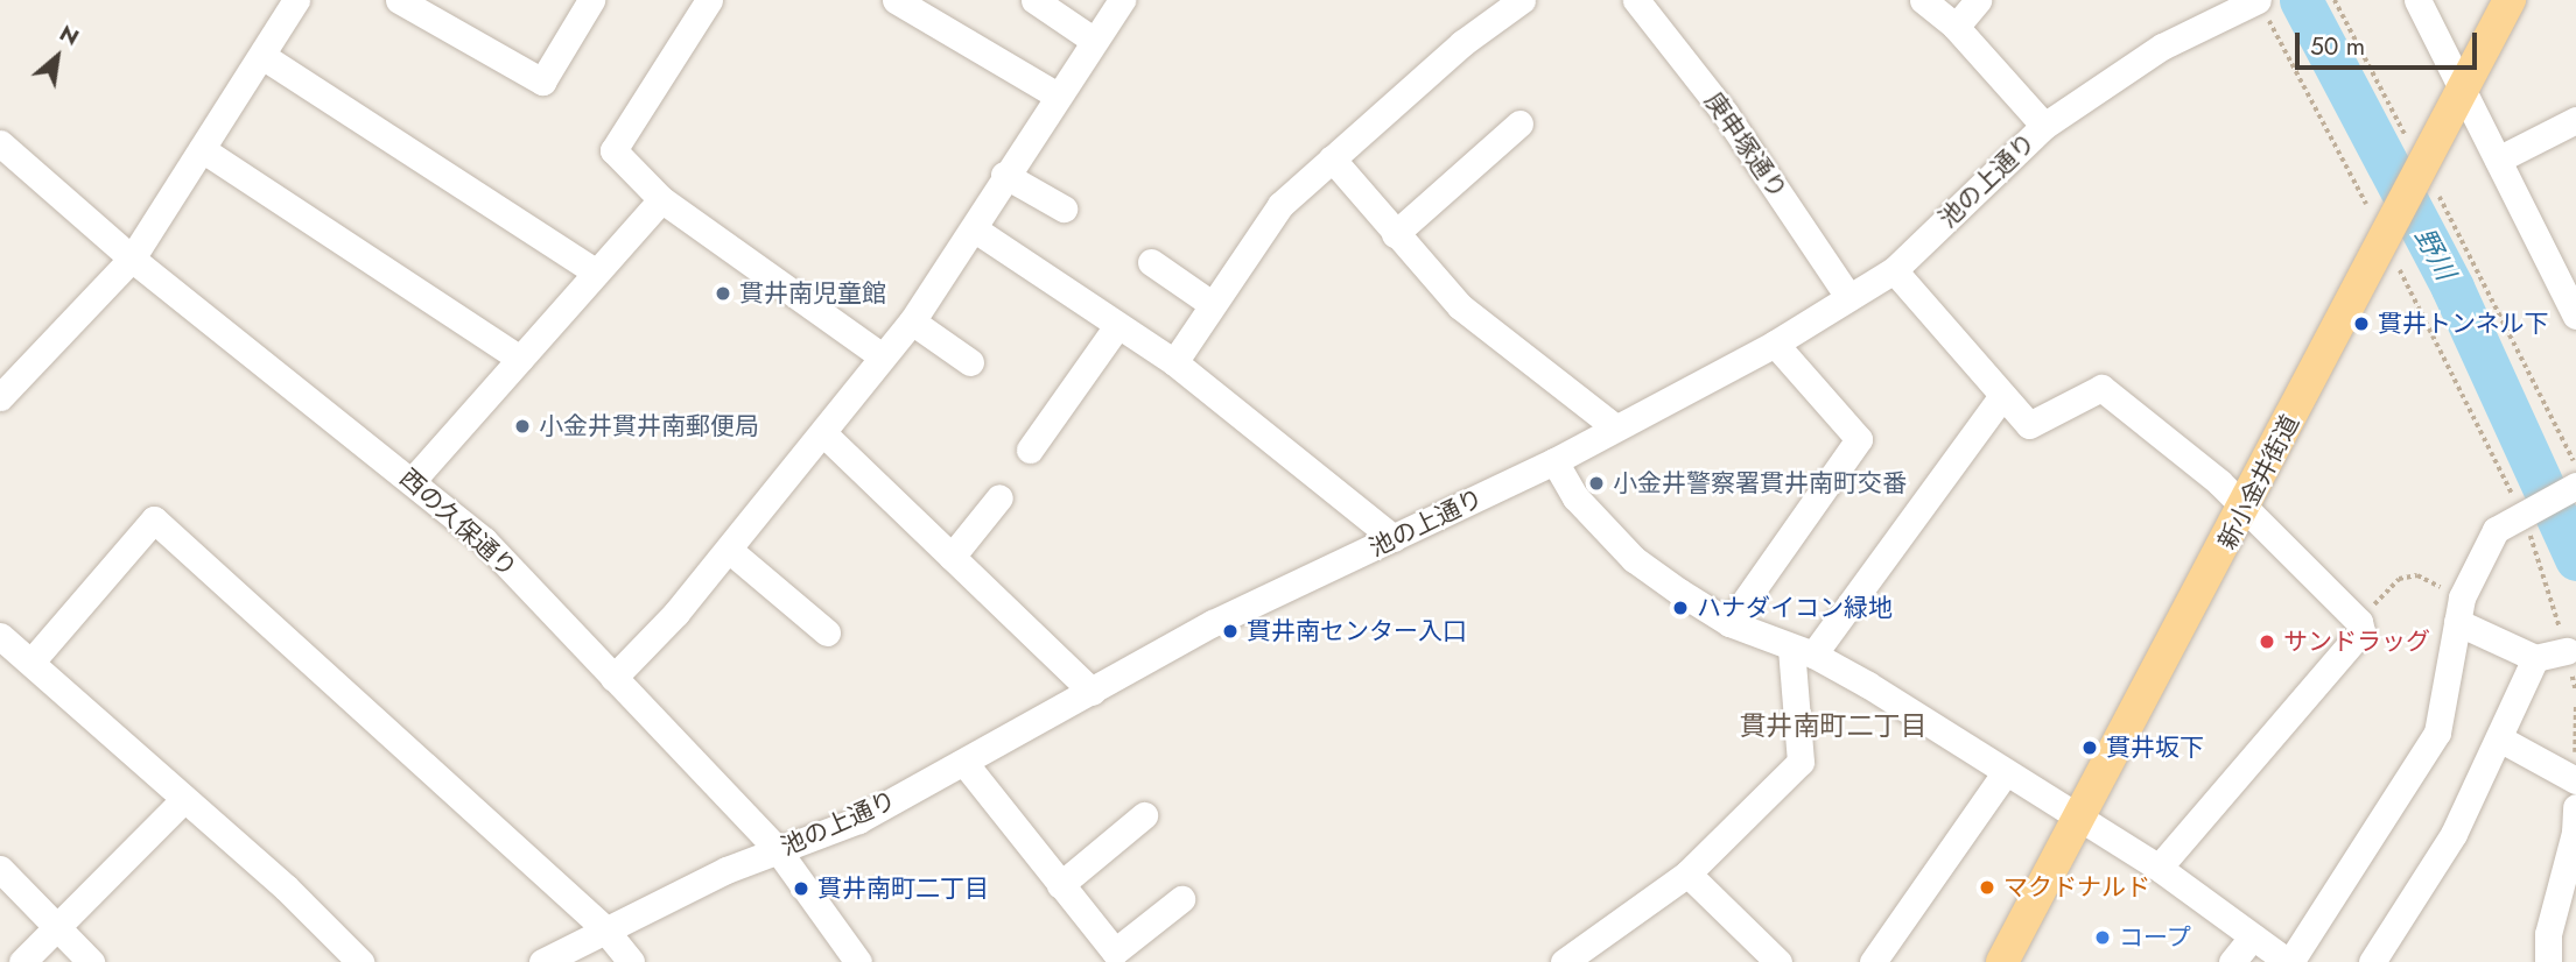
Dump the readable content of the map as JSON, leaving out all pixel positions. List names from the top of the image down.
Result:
{
  "streets": {
    "main road": ["新小金井街道"],
    "street": ["庚申塚通り", "池の上通り", "西の久保通り"]
  },
  "crossings": [
    ["庚申塚通り", "池の上通り"],
    ["池の上通り", "西の久保通り"]
  ],
  "districts": ["貫井南町二丁目"],
  "water": ["野川"],
  "places": [
    "貫井南児童館",
    "貫井トンネル下",
    "小金井貫井南郵便局",
    "小金井警察署貫井南町交番",
    "ハナダイコン緑地",
    "貫井南センター入口",
    "サンドラッグ",
    "貫井坂下",
    "マクドナルド",
    "貫井南町二丁目",
    "コープ"
  ],
  "scale_bar": "50 m",
  "north": "top right"
}
